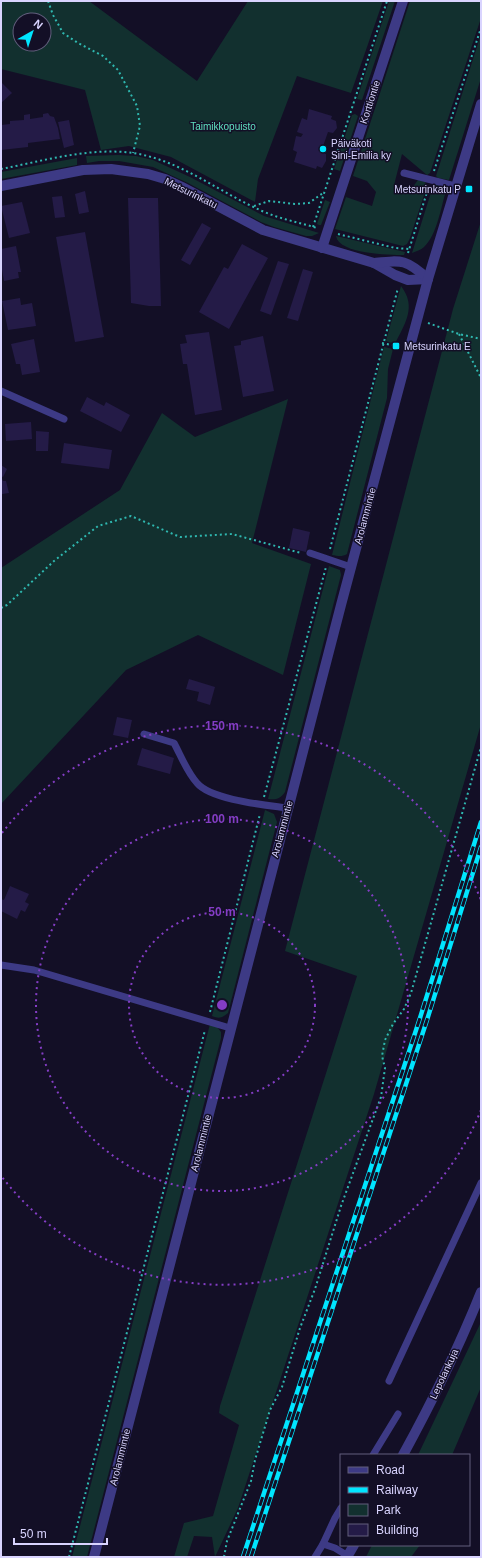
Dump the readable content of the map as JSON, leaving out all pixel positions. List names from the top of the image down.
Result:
{
  "streets": {
    "street": [
      "Korttiontie",
      "Metsurinkatu",
      "Arolammintie",
      "Lepolankuja"
    ]
  },
  "crossings": [
    ["Korttiontie", "Metsurinkatu"],
    ["Metsurinkatu", "Arolammintie"]
  ],
  "parks": ["Taimikkopuisto"],
  "places": {
    "other": ["Päiväkoti Sini-Emilia ky"],
    "transit": ["Metsurinkatu P", "Metsurinkatu E"]
  },
  "legend": [
    "Road",
    "Railway",
    "Park",
    "Building"
  ],
  "scale_bar": "50 m",
  "north": "top right",
  "rings": ["150 m", "100 m", "50 m"]
}
